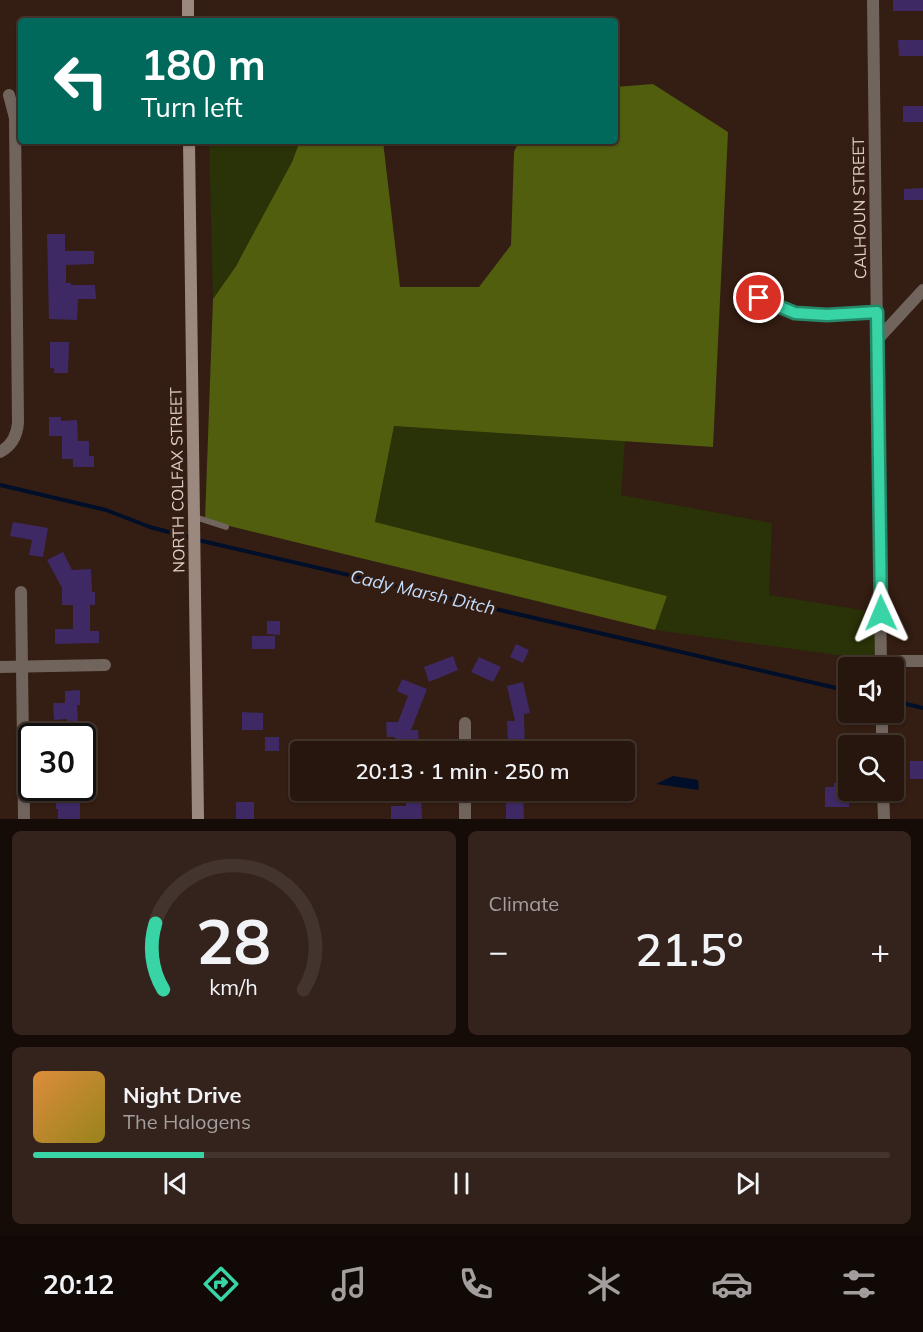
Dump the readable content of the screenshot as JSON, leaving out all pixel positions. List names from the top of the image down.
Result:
{
  "streets": {
    "street": ["CALHOUN STREET", "NORTH COLFAX STREET"]
  },
  "water": ["Cady Marsh Ditch"],
  "page": {
    "turn": ["180 m", "Turn left"],
    "limit": "30",
    "trip": "20:13 · 1 min · 250 m",
    "tile": "Climate",
    "heat": ["−", "21.5°", "+"],
    "song": ["Night Drive", "The Halogens"],
    "tabs": "20:12",
    "gauge": ["28", "km/h"]
  }
}
